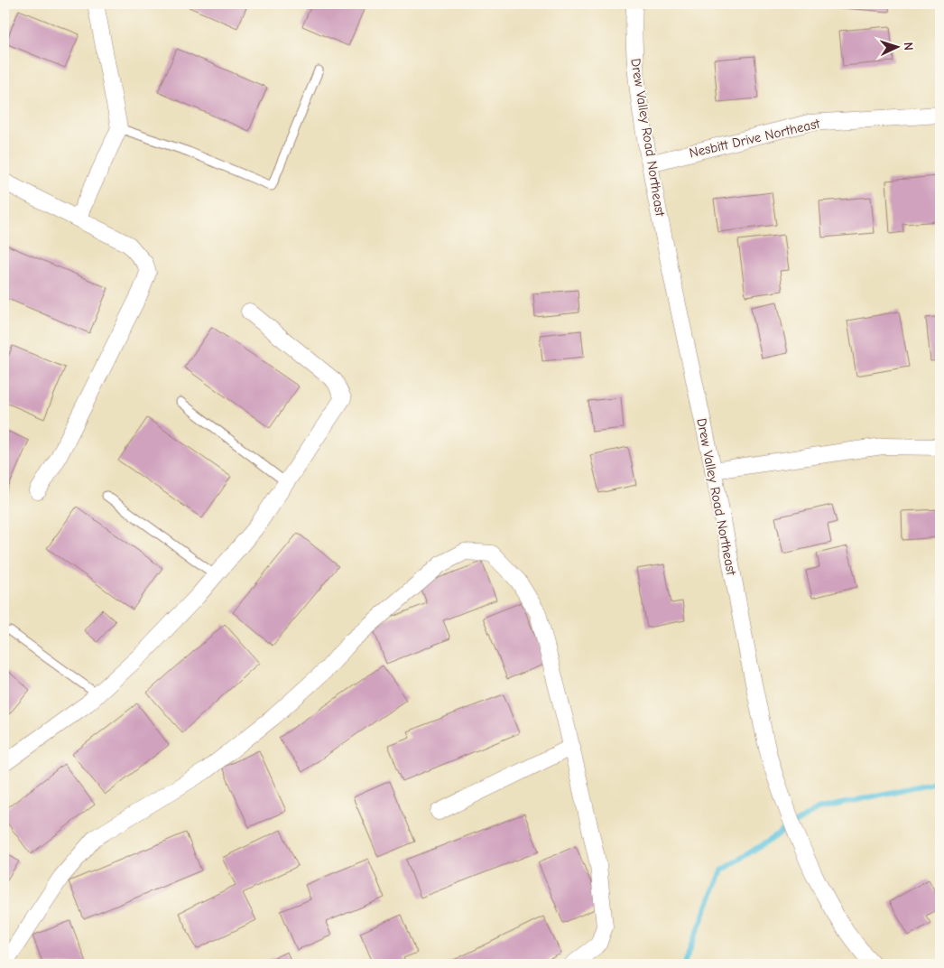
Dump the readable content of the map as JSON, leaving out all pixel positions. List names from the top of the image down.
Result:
{
  "streets": {
    "street": ["Drew Valley Road Northeast", "Nesbitt Drive Northeast"]
  },
  "crossings": [
    ["Drew Valley Road Northeast", "Nesbitt Drive Northeast"]
  ],
  "north": "right"
}
